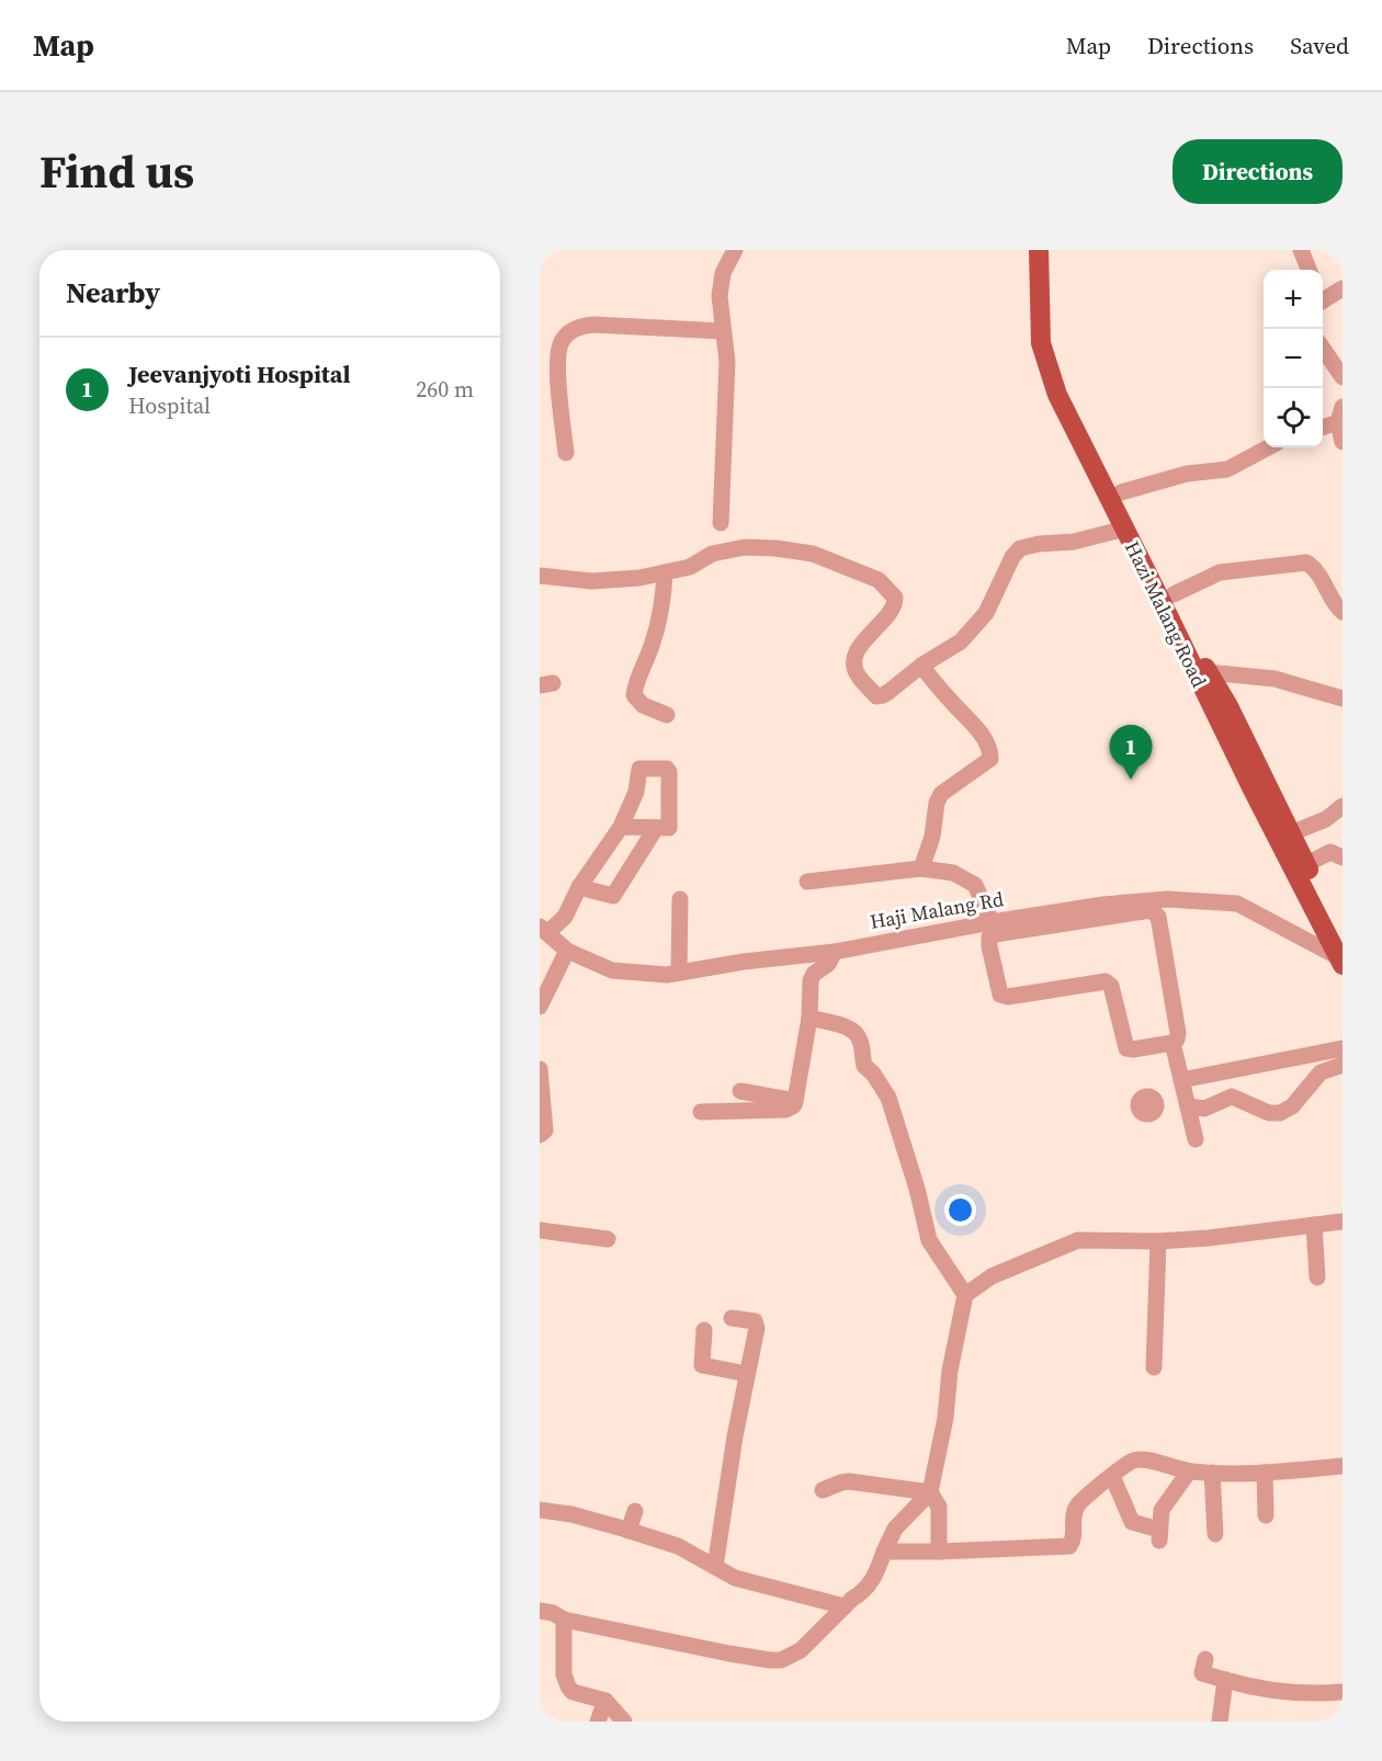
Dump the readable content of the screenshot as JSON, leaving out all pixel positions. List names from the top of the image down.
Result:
{
  "streets": {
    "main road": ["Hazi Malang Road"],
    "street": ["Haji Malang Rd"]
  },
  "crossings": [
    ["Hazi Malang Road", "Haji Malang Rd"]
  ],
  "page": {
    "header": "Map",
    "nav": ["Map", "Directions", "Saved"],
    "title": "Find us",
    "buttons": "Directions",
    "heading": "Nearby",
    "map_buttons": ["+", "−"],
    "list": [
      {
        "mark": "1",
        "name": "Jeevanjyoti Hospital",
        "note": "Hospital",
        "value": "260 m"
      }
    ],
    "pins": "1"
  }
}
